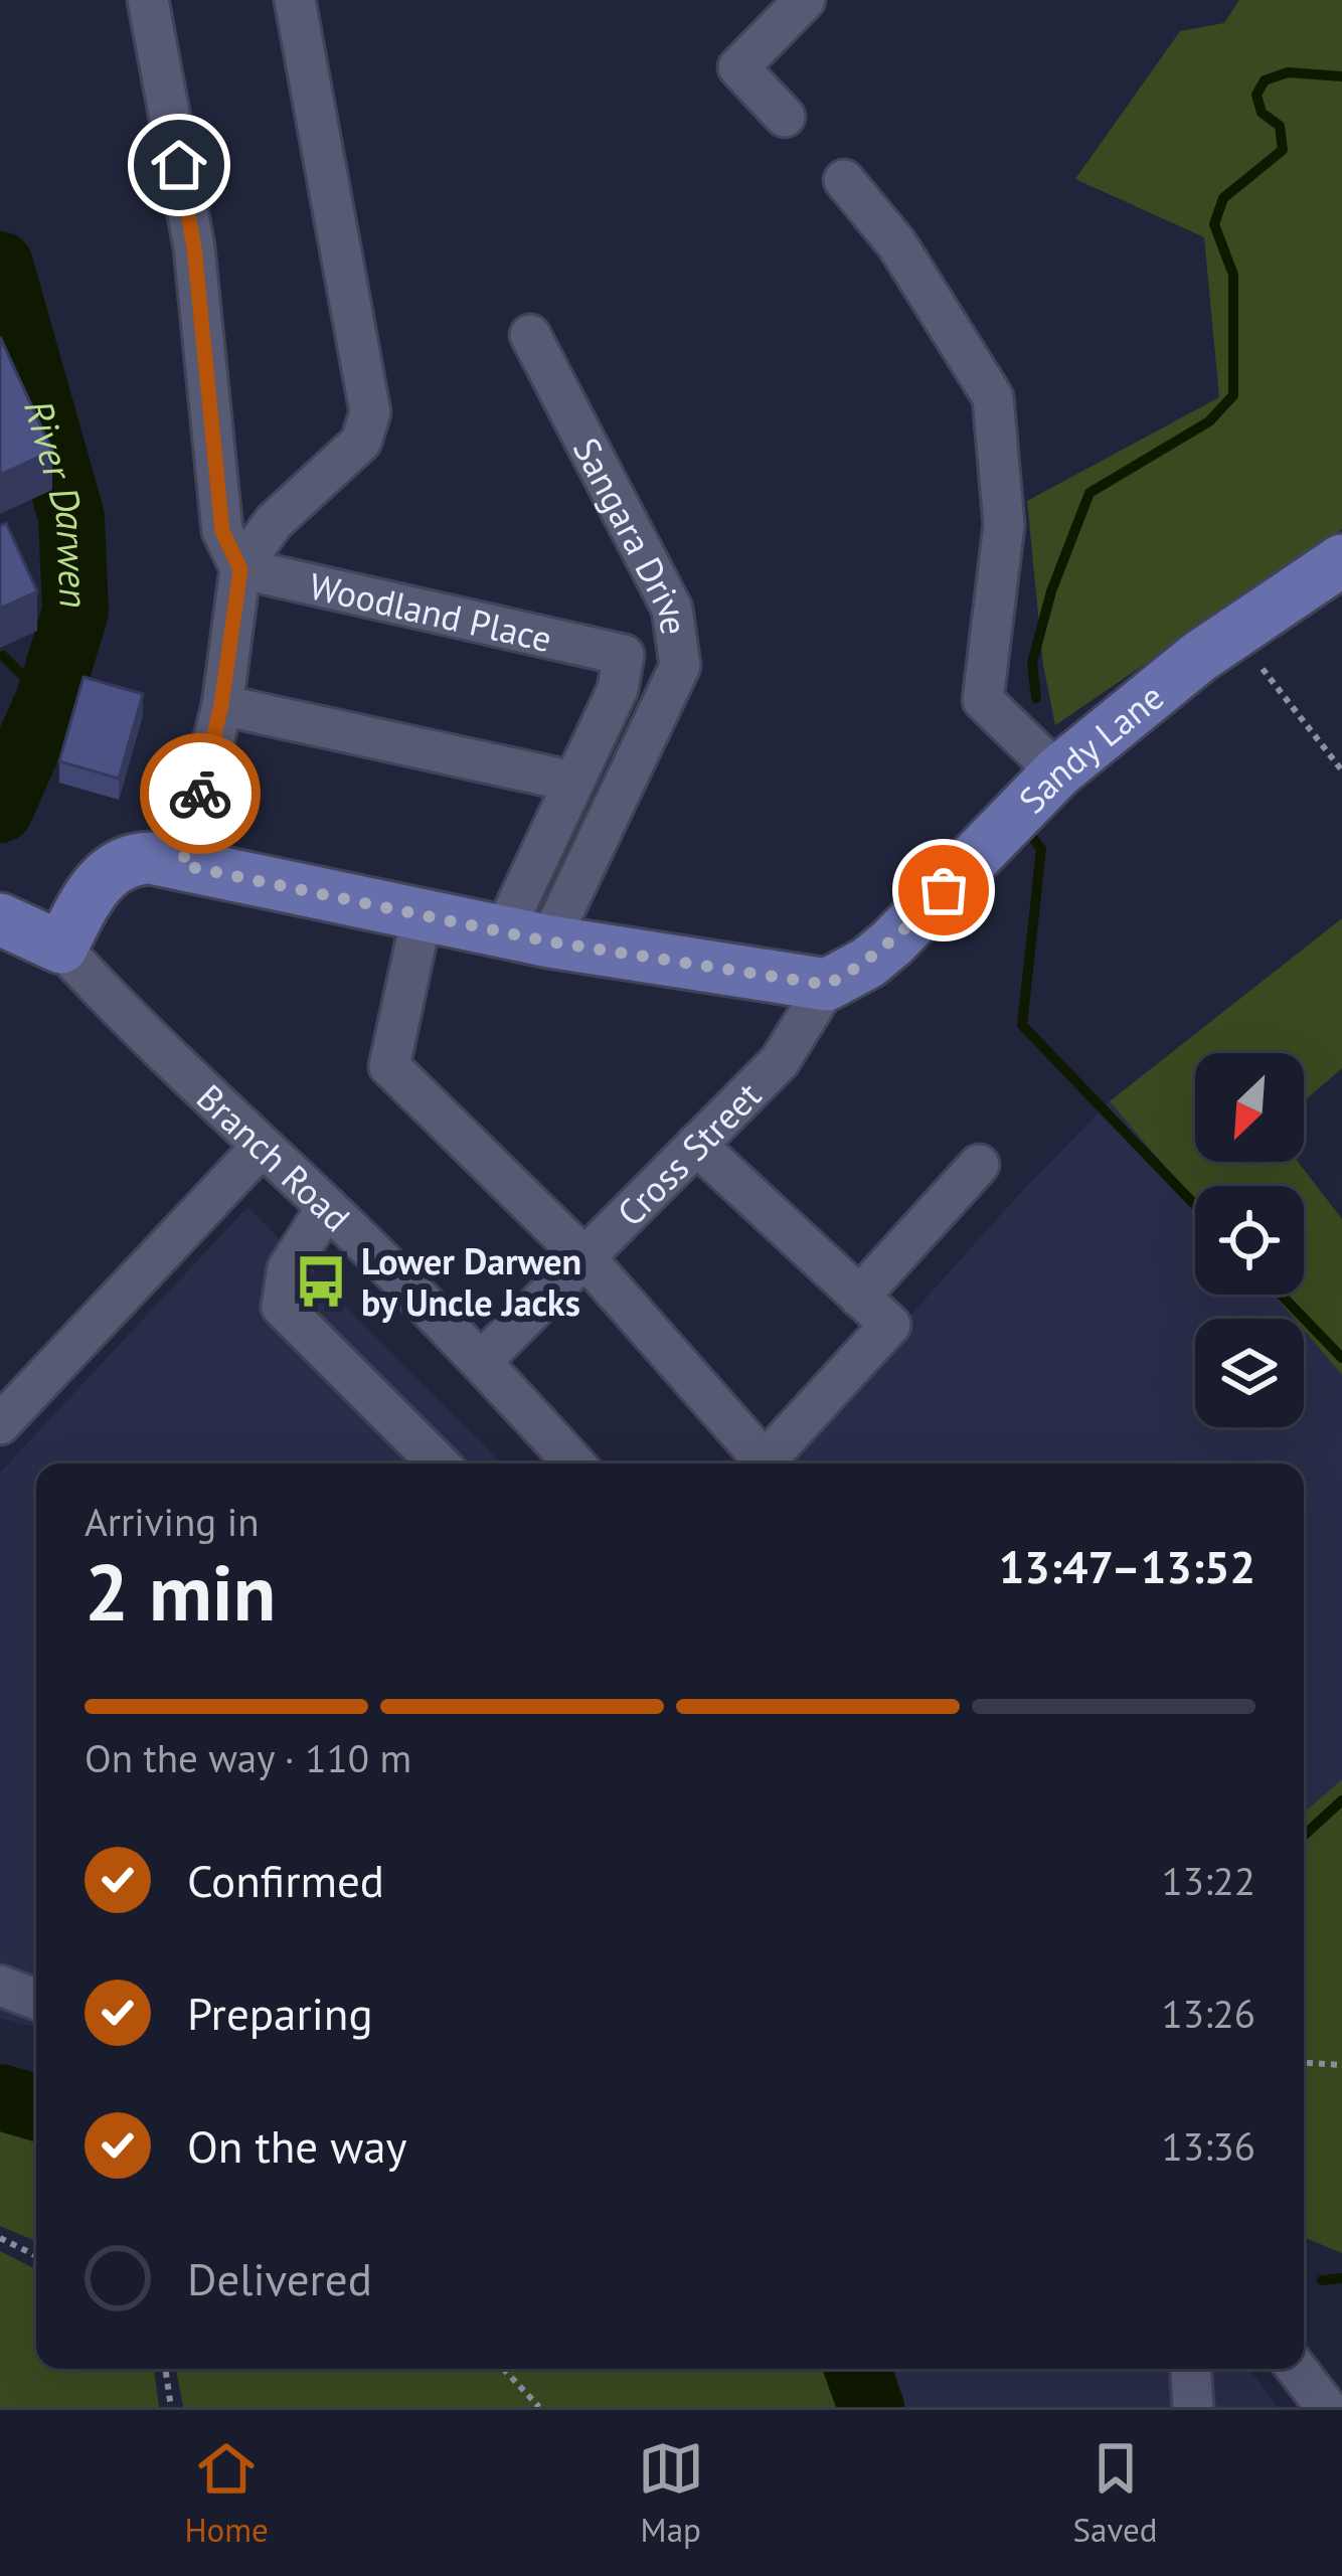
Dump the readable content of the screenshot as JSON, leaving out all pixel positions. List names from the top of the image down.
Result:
{
  "streets": {
    "main road": ["Sandy Lane"],
    "street": [
      "Sangara Drive",
      "Woodland Place",
      "Cross Street",
      "Branch Road"
    ]
  },
  "crossings": [
    ["Sandy Lane", "Cross Street"],
    ["Cross Street", "Branch Road"]
  ],
  "water": ["River Darwen"],
  "places": {
    "bus stop": ["Lower Darwen by Uncle Jacks"]
  },
  "north": "bottom left",
  "page": {
    "heading": ["2 min", "Arriving in", "13:47–13:52"],
    "bar": "On the way · 110 m",
    "list": [
      ["Confirmed", "13:22"],
      ["Preparing", "13:26"],
      ["On the way", "13:36"],
      "Delivered"
    ],
    "tabs": ["Home", "Map", "Saved"]
  }
}
